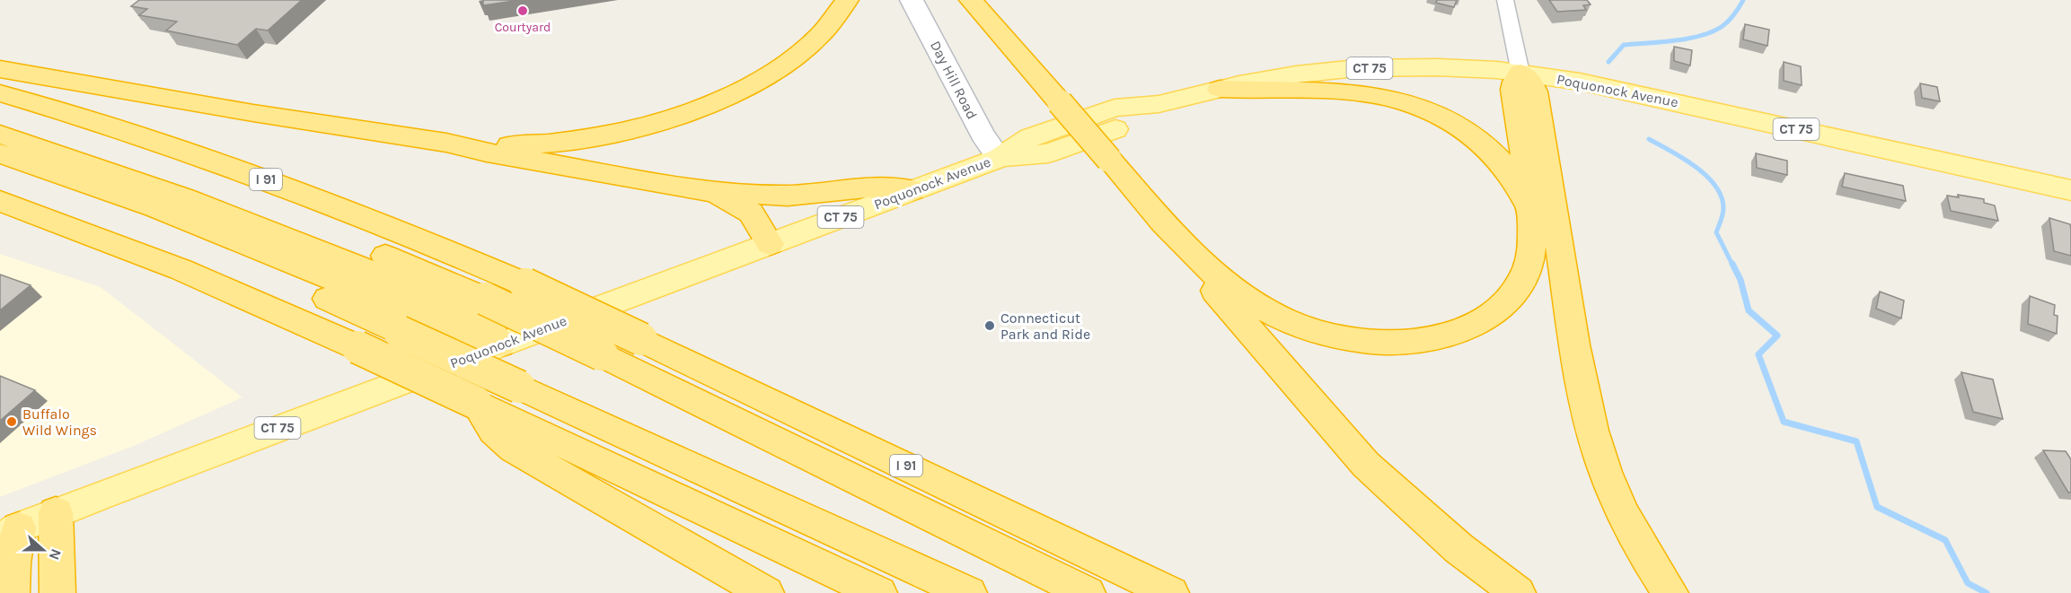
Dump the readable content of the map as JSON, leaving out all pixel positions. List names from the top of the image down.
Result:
{
  "streets": {
    "highway": ["I 91"],
    "main road": ["CT 75", "Day Hill Road", "Poquonock Avenue"]
  },
  "crossings": [
    ["Day Hill Road", "Poquonock Avenue"]
  ],
  "places": ["Courtyard", "Connecticut Park and Ride", "Buffalo Wild Wings"],
  "north": "right"
}
